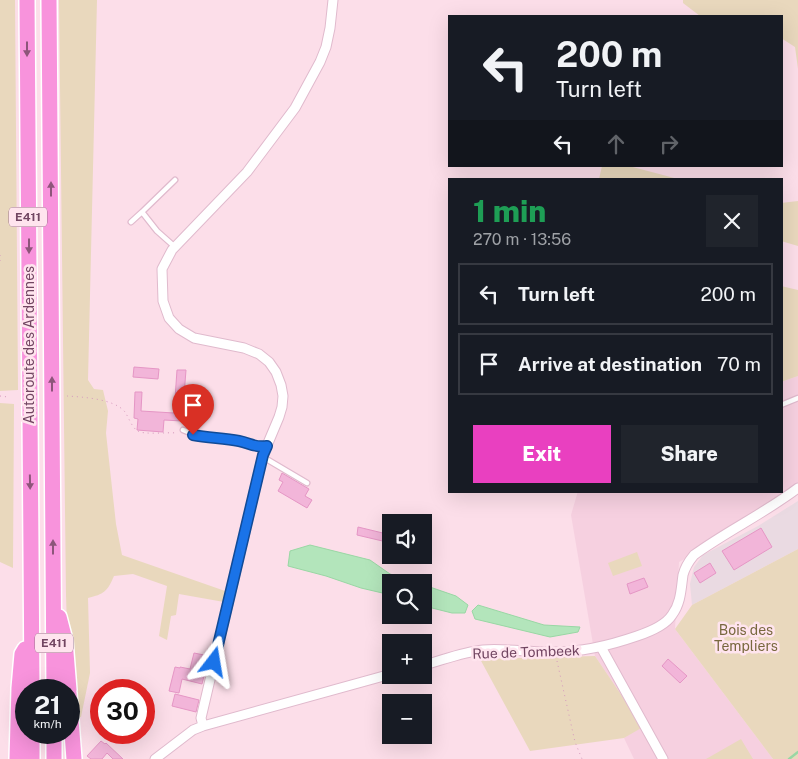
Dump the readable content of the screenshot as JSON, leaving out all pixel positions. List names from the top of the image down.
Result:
{
  "streets": {
    "highway": ["E411", "Autoroute des Ardennes"],
    "street": ["Rue de Tombeek"]
  },
  "parks": ["Bois des Templiers"],
  "page": {
    "turn": ["200 m", "Turn left"],
    "heading": ["1 min", "270 m · 13:56"],
    "list": [
      {
        "name": "Turn left",
        "value": "200 m"
      },
      {
        "name": "Arrive at destination",
        "value": "70 m"
      }
    ],
    "buttons": ["Exit", "Share"],
    "map_buttons": ["+", "−"],
    "speed": "21 km/h",
    "limit": "30"
  }
}
